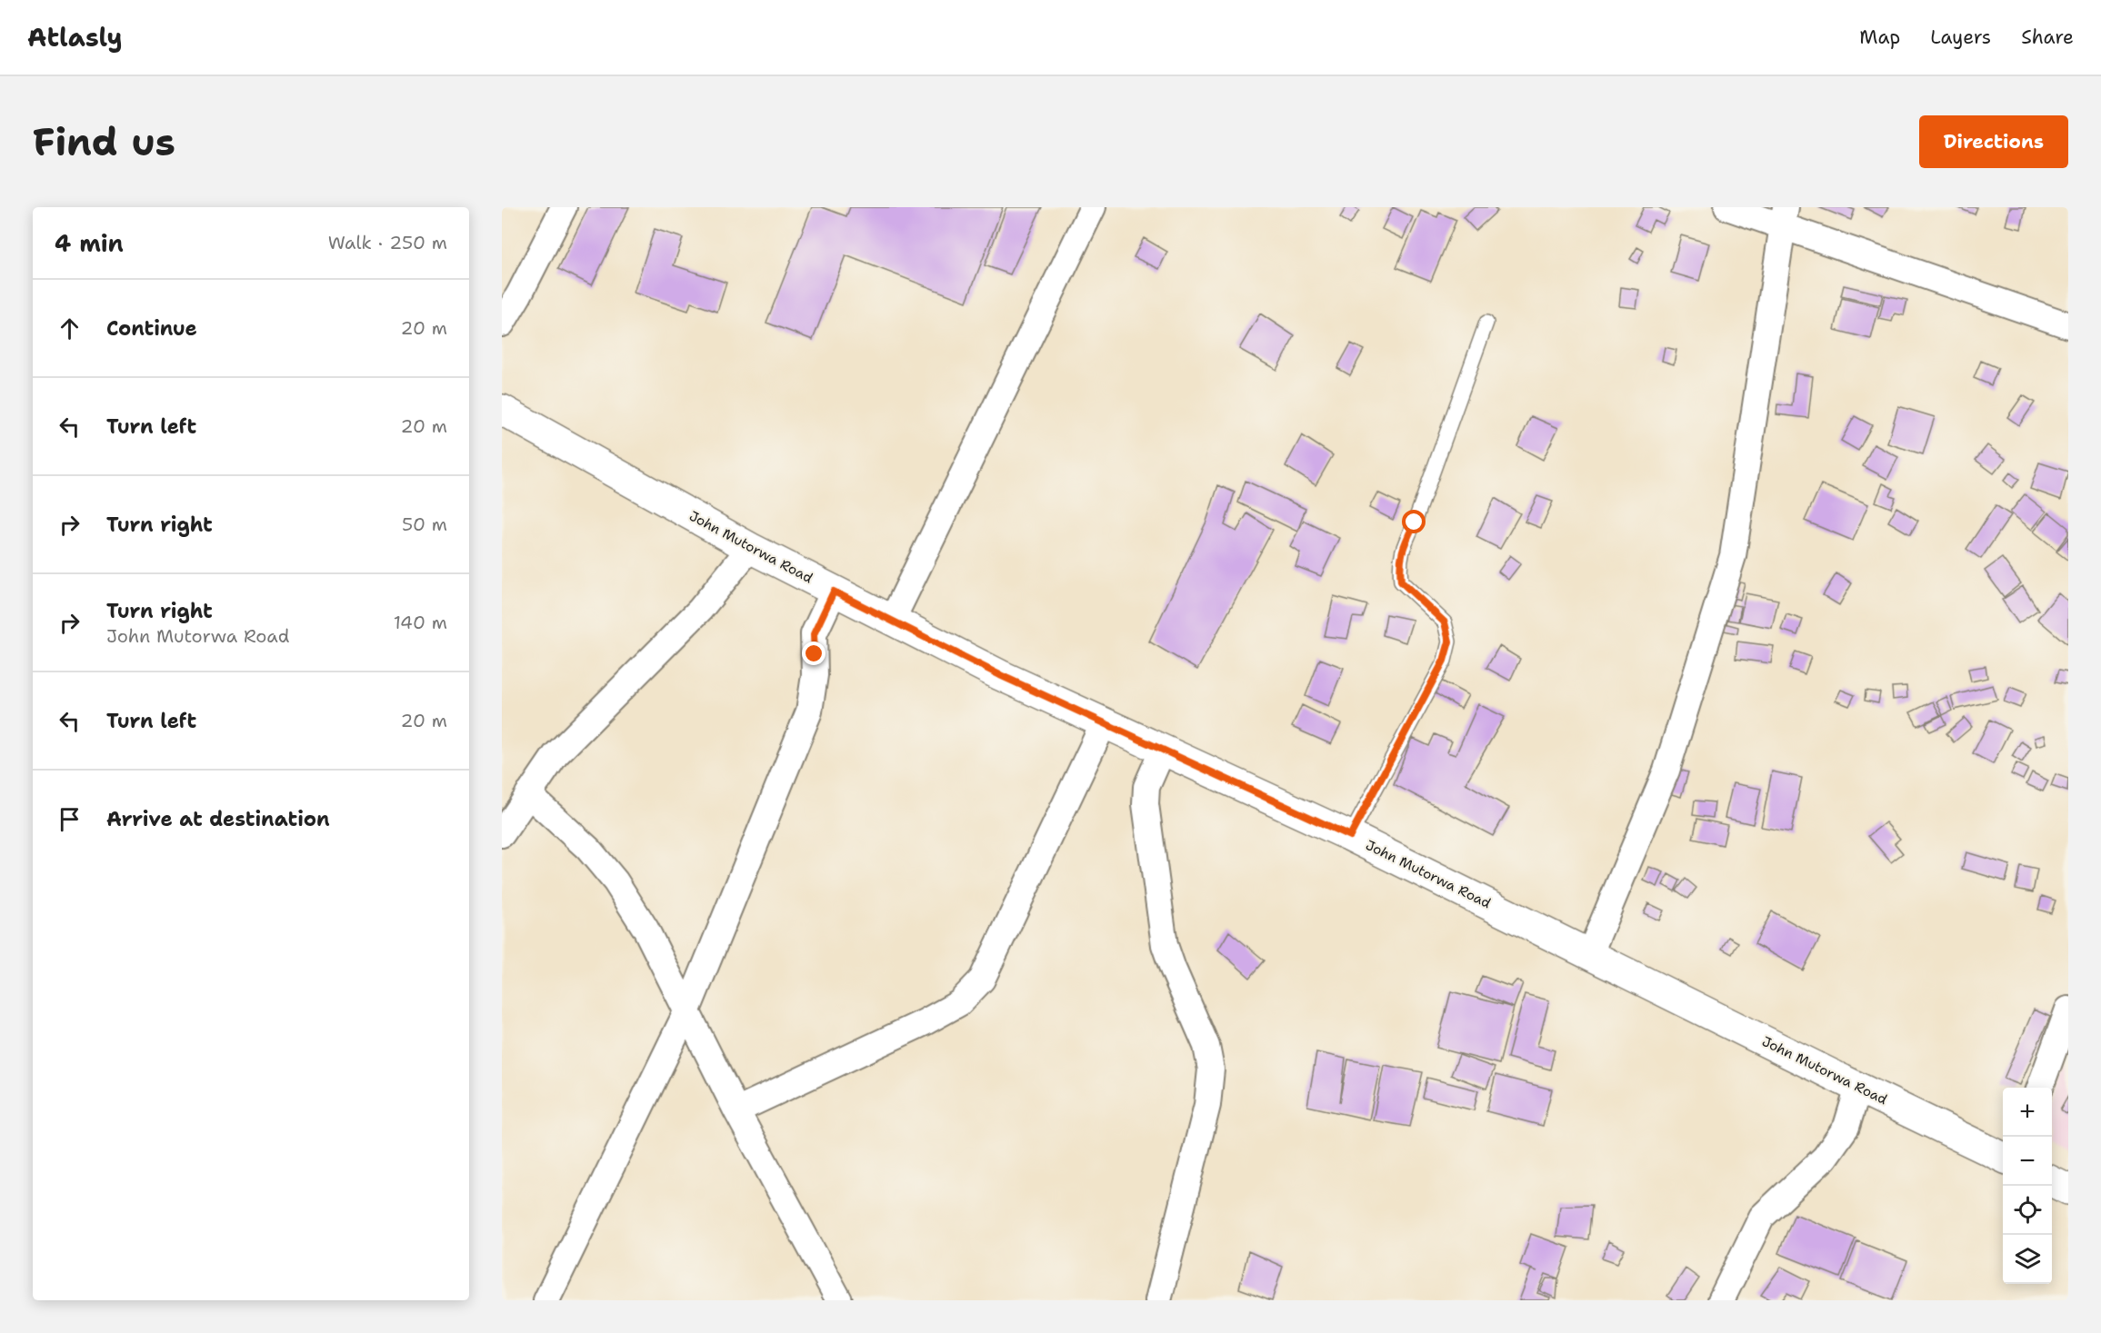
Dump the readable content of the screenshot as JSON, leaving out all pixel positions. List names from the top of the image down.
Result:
{
  "streets": {
    "street": ["John Mutorwa Road"]
  },
  "page": {
    "header": "Atlasly",
    "nav": ["Map", "Layers", "Share"],
    "buttons": "Directions",
    "title": "Find us",
    "heading": ["4 min", "Walk · 250 m"],
    "list": [
      ["Continue", "20 m"],
      ["Turn left", "20 m"],
      ["Turn right", "50 m"],
      ["Turn right", "John Mutorwa Road", "140 m"],
      ["Turn left", "20 m"],
      "Arrive at destination"
    ],
    "map_buttons": ["+", "−"]
  }
}
